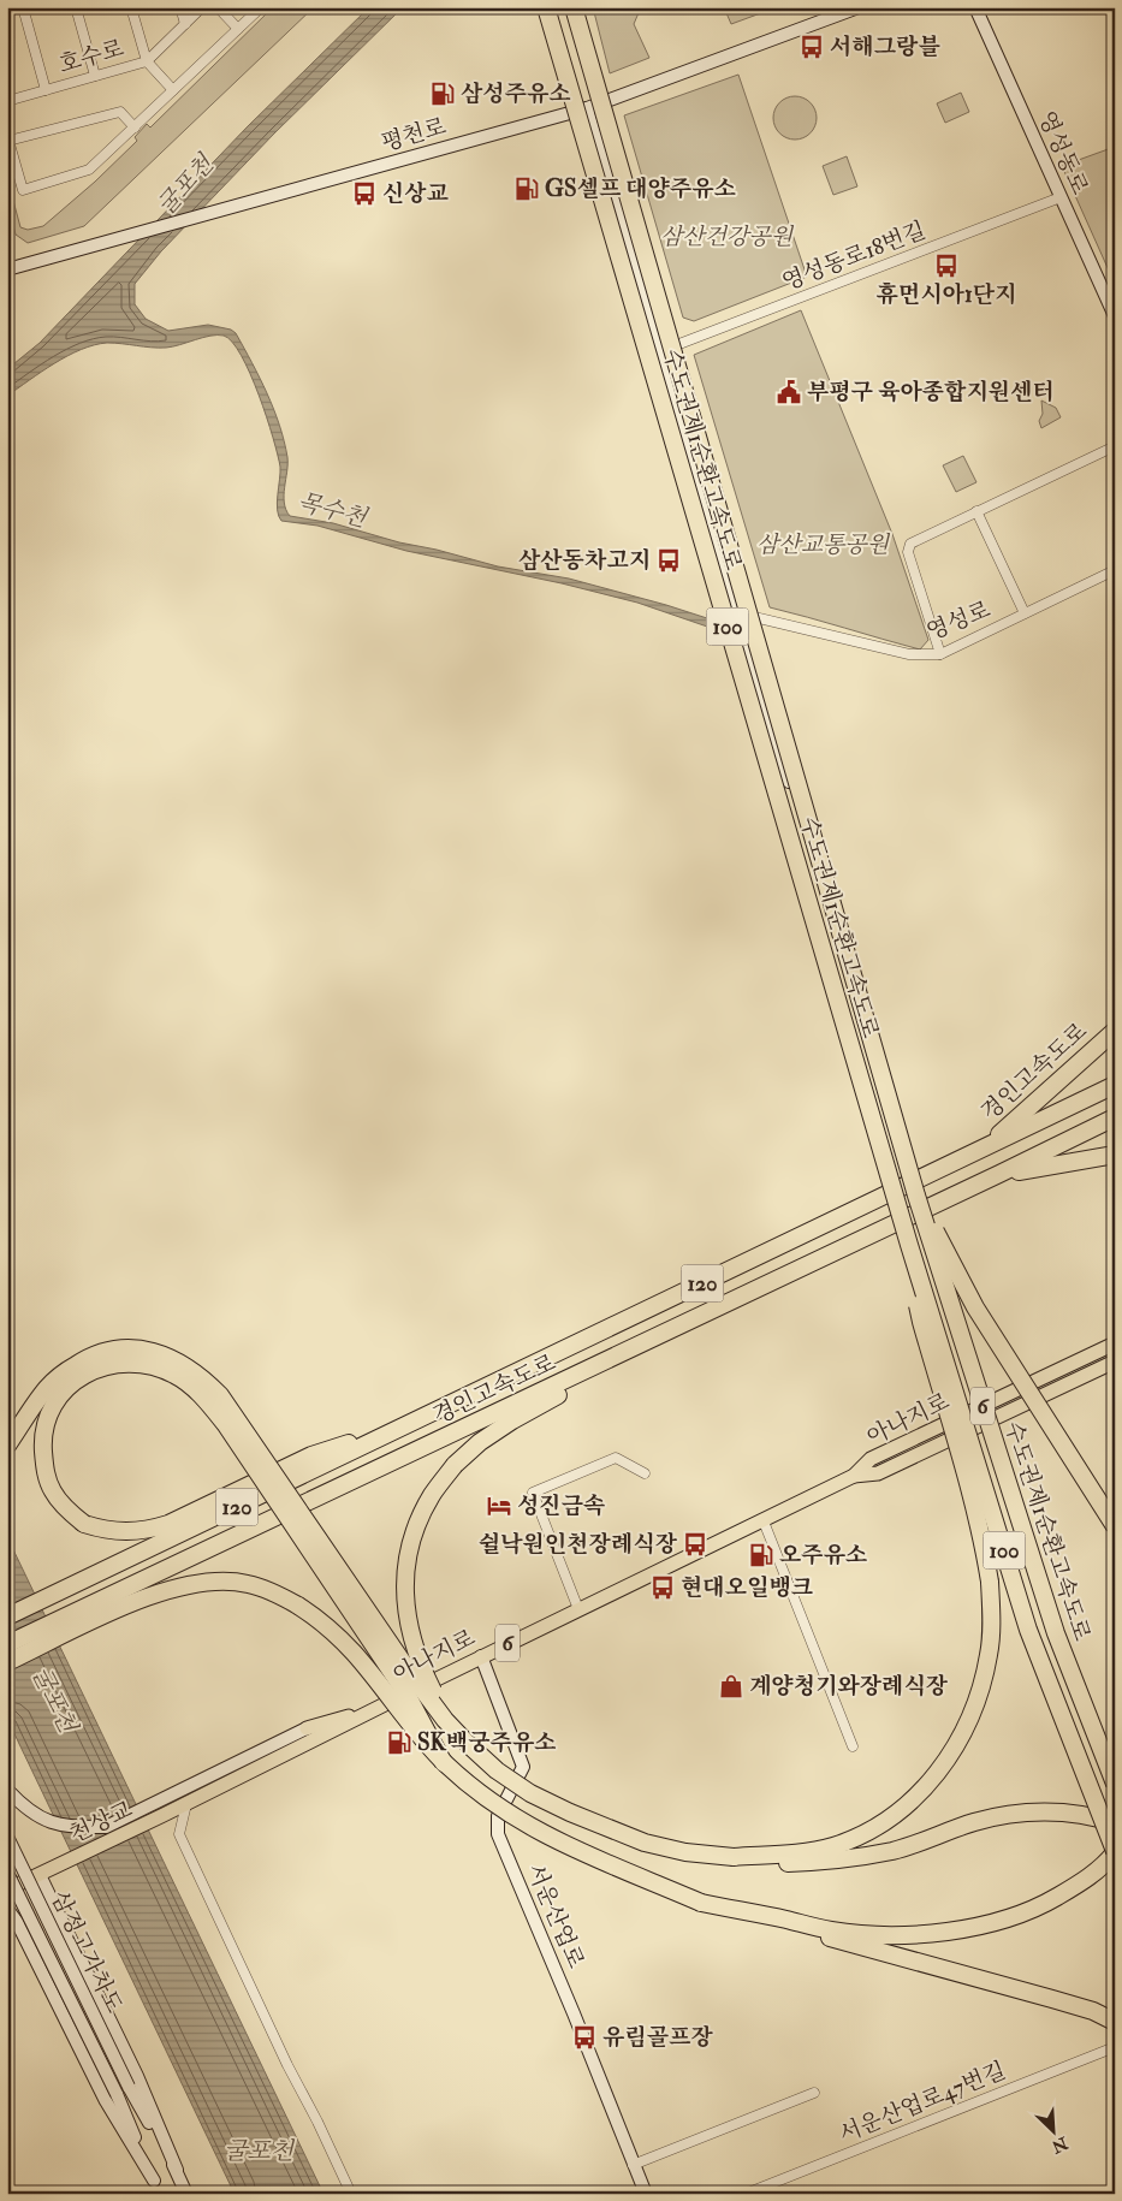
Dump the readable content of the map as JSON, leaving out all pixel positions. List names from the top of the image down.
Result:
{
  "streets": {
    "highway": [
      "수도권제1순환고속도로",
      "100",
      "경인고속도로",
      "120"
    ],
    "main road": ["6", "아나지로", "천상교"],
    "street": [
      "호수로",
      "평천로",
      "영성동로",
      "영성동로18번길",
      "영성로",
      "서운산업로",
      "삼정고가차도",
      "서운산업로47번길"
    ]
  },
  "crossings": [
    ["영성동로", "영성동로18번길"],
    ["6", "천상교"],
    ["아나지로", "천상교"],
    ["아나지로", "서운산업로"]
  ],
  "water": ["굴포천", "목수천"],
  "parks": ["삼산건강공원", "삼산교통공원"],
  "places": {
    "bus stop": [
      "서해그랑블",
      "신상교",
      "휴먼시아1단지",
      "삼산동차고지",
      "쉴낙원인천장례식장",
      "현대오일뱅크",
      "유림골프장"
    ],
    "fuel station": [
      "삼성주유소",
      "GS셀프 대양주유소",
      "오주유소",
      "SK백궁주유소"
    ],
    "public building": ["부평구 육아종합지원센터"],
    "hotel": ["성진금속"],
    "shop": ["계양청기와장례식장"]
  },
  "north": "bottom right"
}
